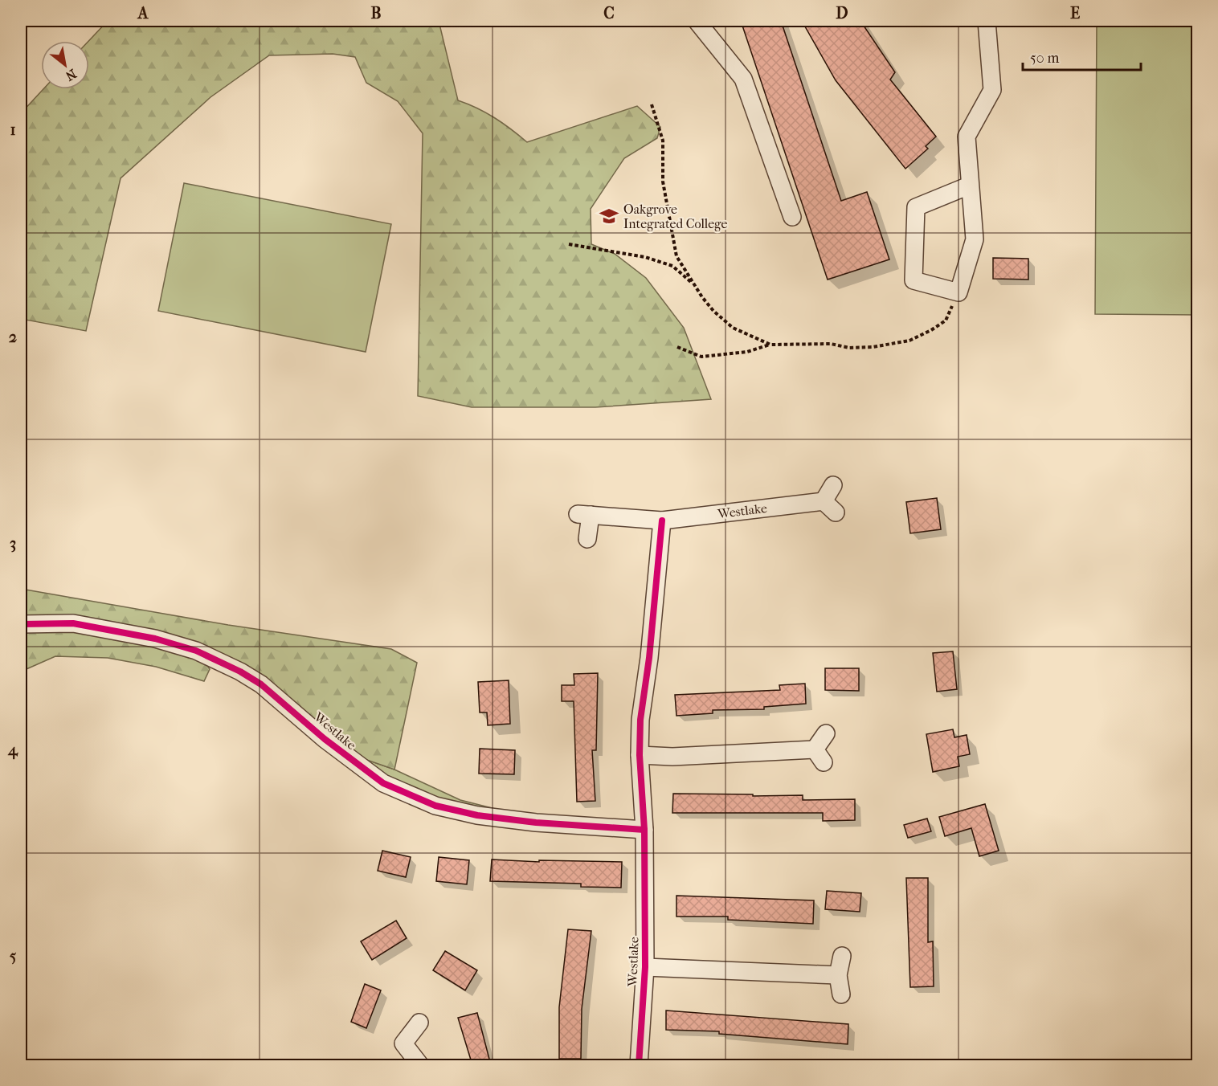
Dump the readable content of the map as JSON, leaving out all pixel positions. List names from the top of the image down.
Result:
{
  "streets": {
    "street": ["Westlake"]
  },
  "places": {
    "school or university": ["Oakgrove Integrated College"]
  },
  "scale_bar": "50 m",
  "north": "bottom right",
  "grid": {
    "columns": [
      "A",
      "B",
      "C",
      "D",
      "E"
    ],
    "rows": [
      "1",
      "2",
      "3",
      "4",
      "5"
    ]
  }
}
